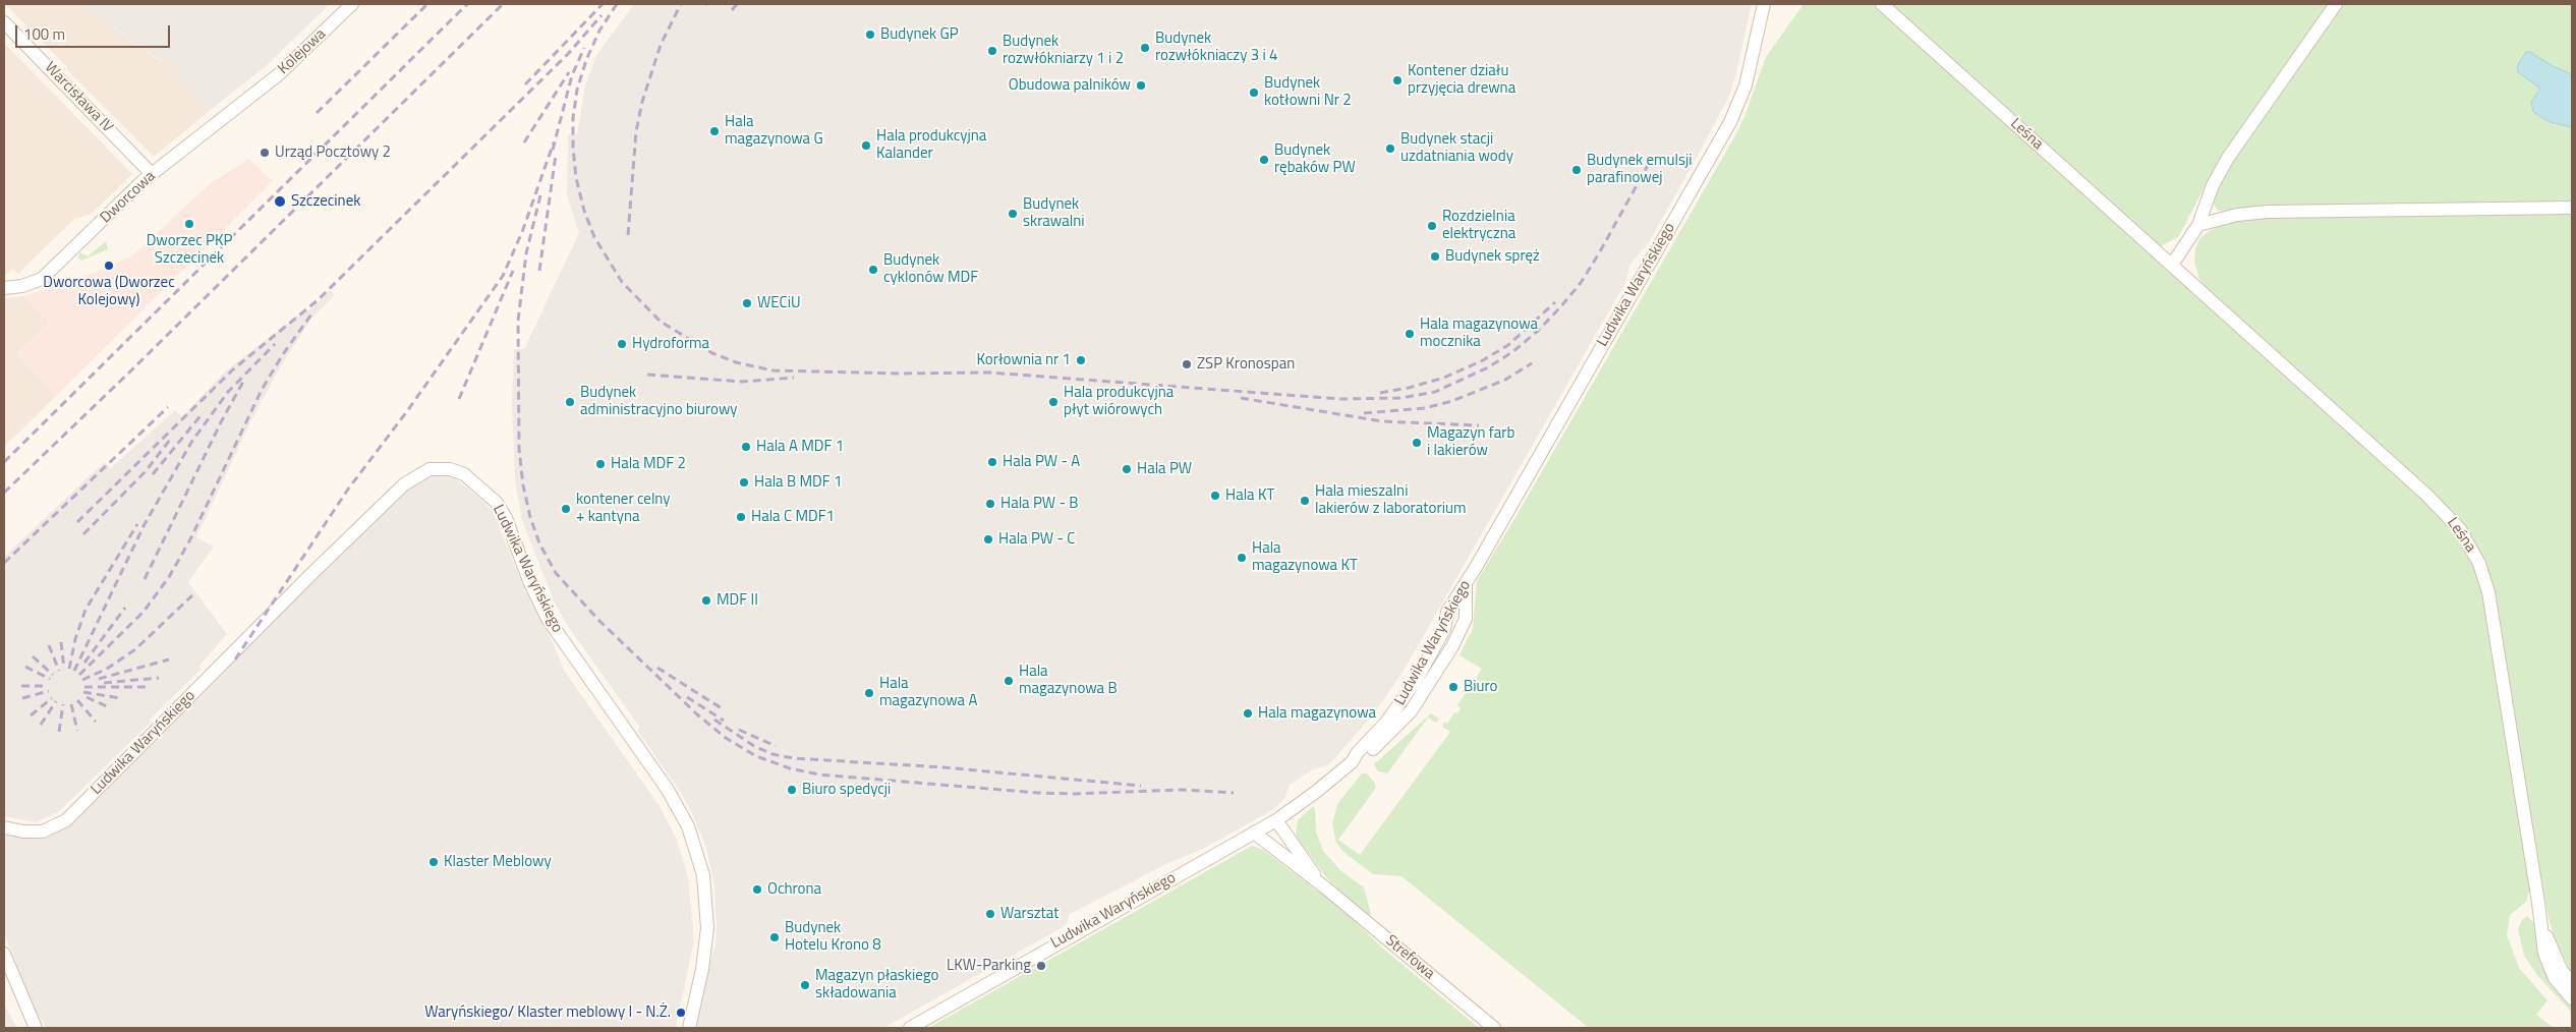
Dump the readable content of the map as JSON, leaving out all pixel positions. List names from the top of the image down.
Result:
{
  "streets": {
    "street": [
      "Kolejowa",
      "Warcisława IV",
      "Leśna",
      "Dworcowa",
      "Ludwika Waryńskiego",
      "Strefowa"
    ]
  },
  "crossings": [
    ["Kolejowa", "Dworcowa"],
    ["Warcisława IV", "Dworcowa"],
    ["Ludwika Waryńskiego", "Strefowa"]
  ],
  "places": [
    "Budynek GP",
    "Budynek rozwłókniaczy 3 i 4",
    "Budynek rozwłókniarzy 1 i 2",
    "Kontener działu przyjęcia drewna",
    "Obudowa palników",
    "Budynek kotłowni Nr 2",
    "Hala magazynowa G",
    "Hala produkcyjna Kalander",
    "Budynek stacji uzdatniania wody",
    "Urząd Pocztowy 2",
    "Budynek rębaków PW",
    "Budynek emulsji parafinowej",
    "Szczecinek",
    "Budynek skrawalni",
    "Dworzec PKP Szczecinek",
    "Rozdzielnia elektryczna",
    "Budynek spręż",
    "Dworcowa (Dworzec Kolejowy)",
    "Budynek cyklonów MDF",
    "WECiU",
    "Hala magazynowa mocznika",
    "Hydroforma",
    "Korłownia nr 1",
    "ZSP Kronospan",
    "Budynek administracyjno biurowy",
    "Hala produkcyjna płyt wiórowych",
    "Magazyn farb i lakierów",
    "Hala A MDF 1",
    "Hala PW - A",
    "Hala MDF 2",
    "Hala PW",
    "Hala B MDF 1",
    "Hala KT",
    "Hala mieszalni lakierów z laboratorium",
    "Hala PW - B",
    "kontener celny + kantyna",
    "Hala C MDF1",
    "Hala PW - C",
    "Hala magazynowa KT",
    "MDF II",
    "Hala magazynowa B",
    "Biuro",
    "Hala magazynowa A",
    "Hala magazynowa",
    "Biuro spedycji",
    "Klaster Meblowy",
    "Ochrona",
    "Warsztat",
    "Budynek Hotelu Krono 8",
    "LKW-Parking",
    "Magazyn płaskiego składowania",
    "Waryńskiego/ Klaster meblowy I - N.Ż."
  ],
  "scale_bar": "100 m"
}
